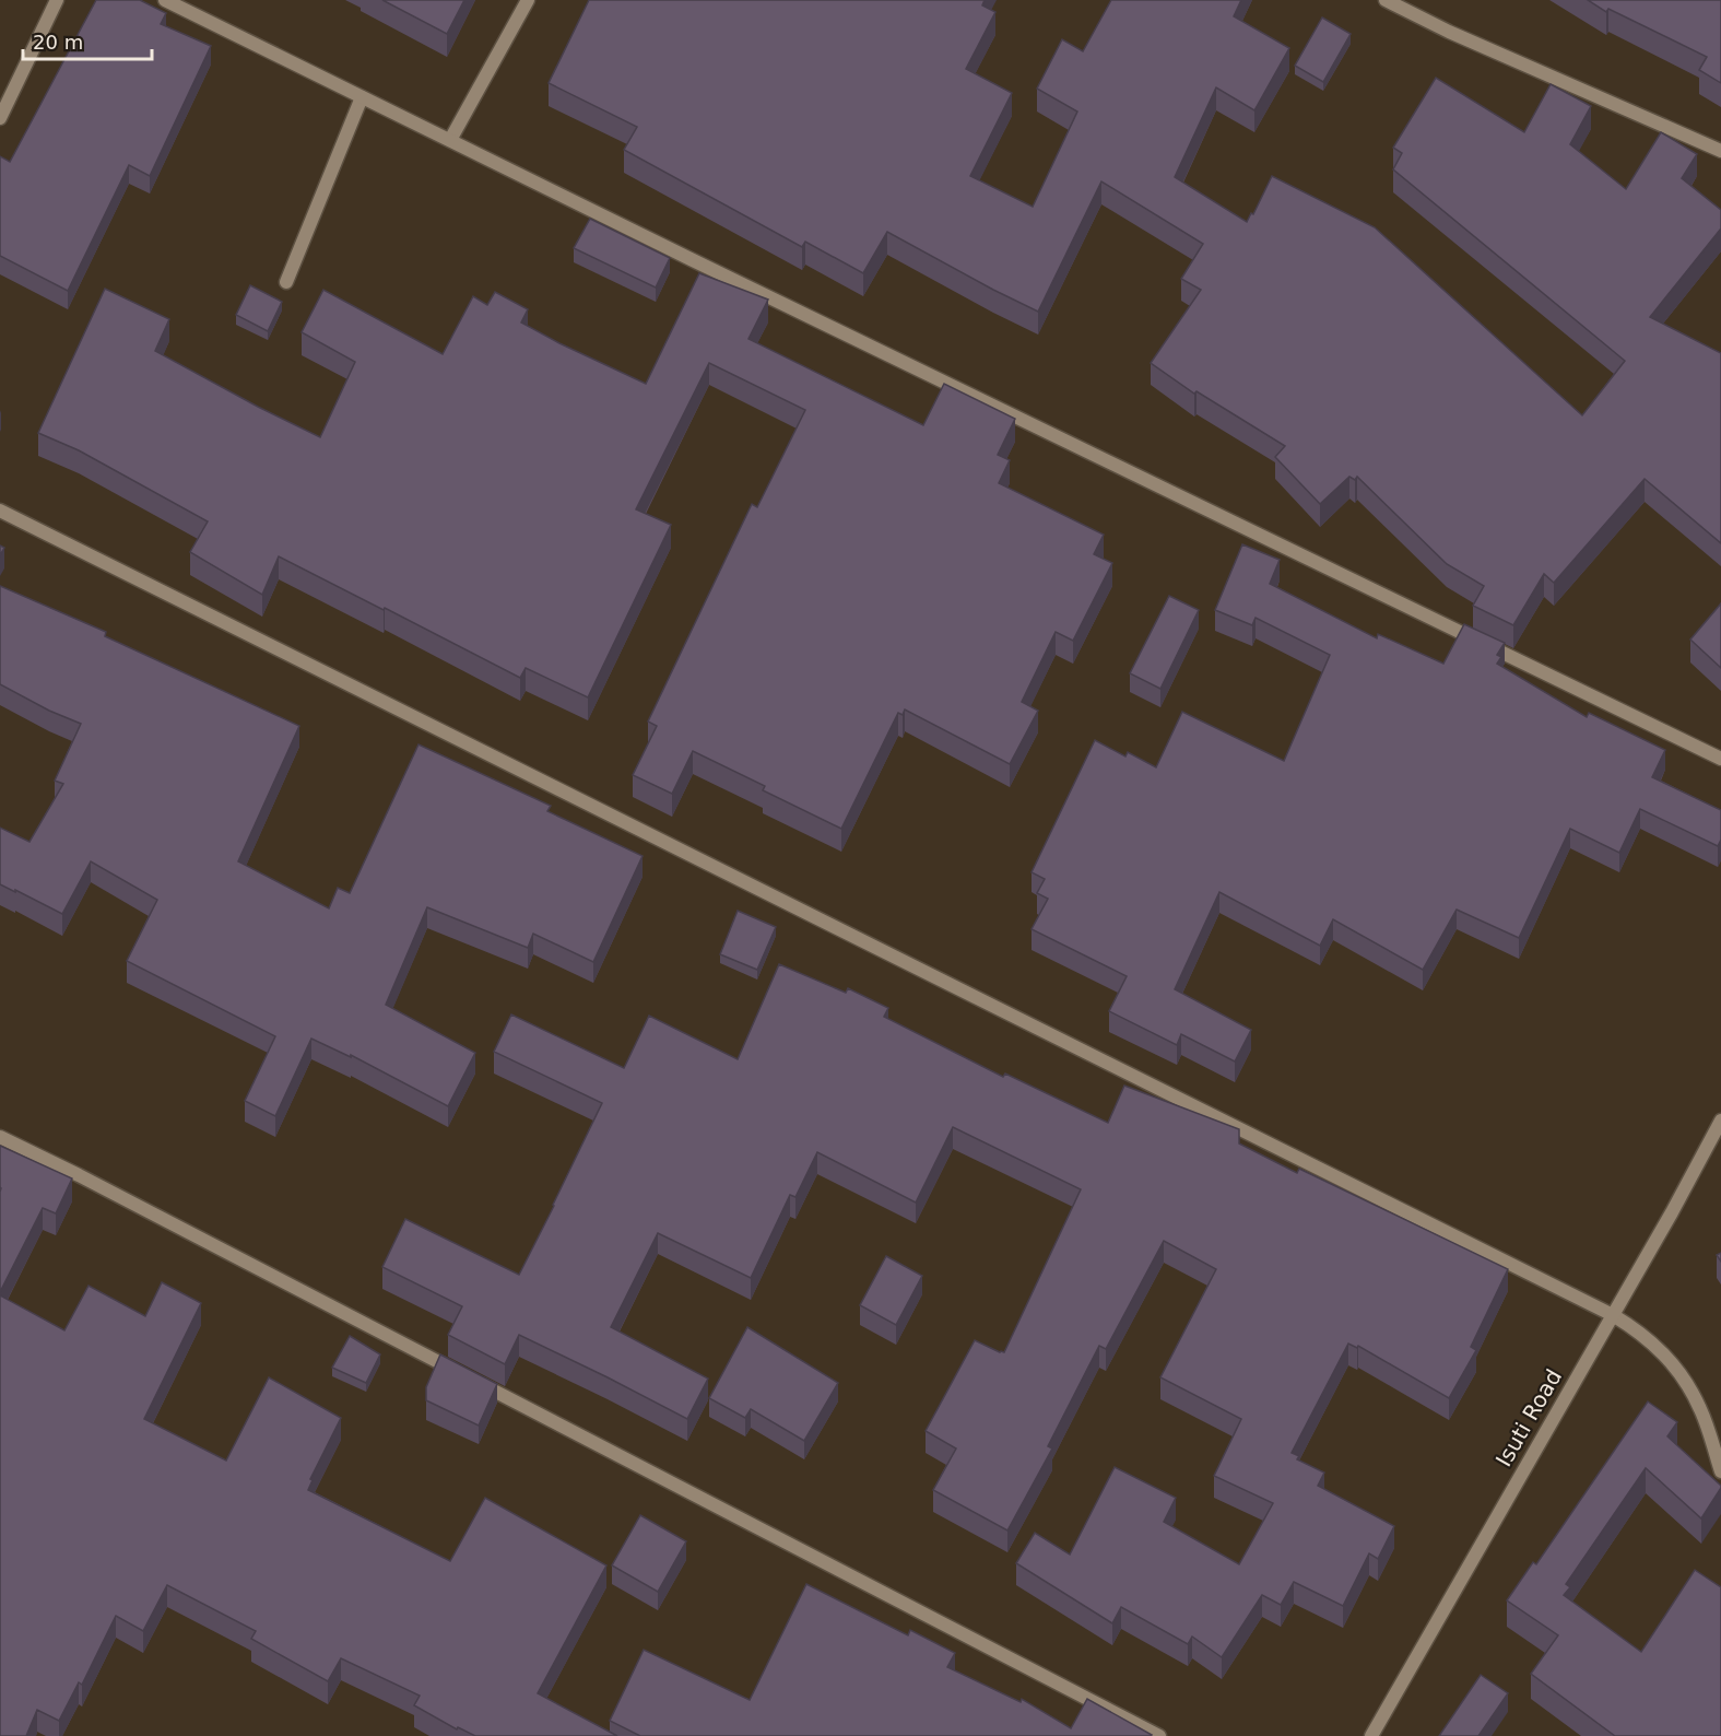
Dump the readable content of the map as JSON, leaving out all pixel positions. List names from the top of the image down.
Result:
{
  "streets": {
    "street": ["Isuti Road"]
  },
  "scale_bar": "20 m"
}
